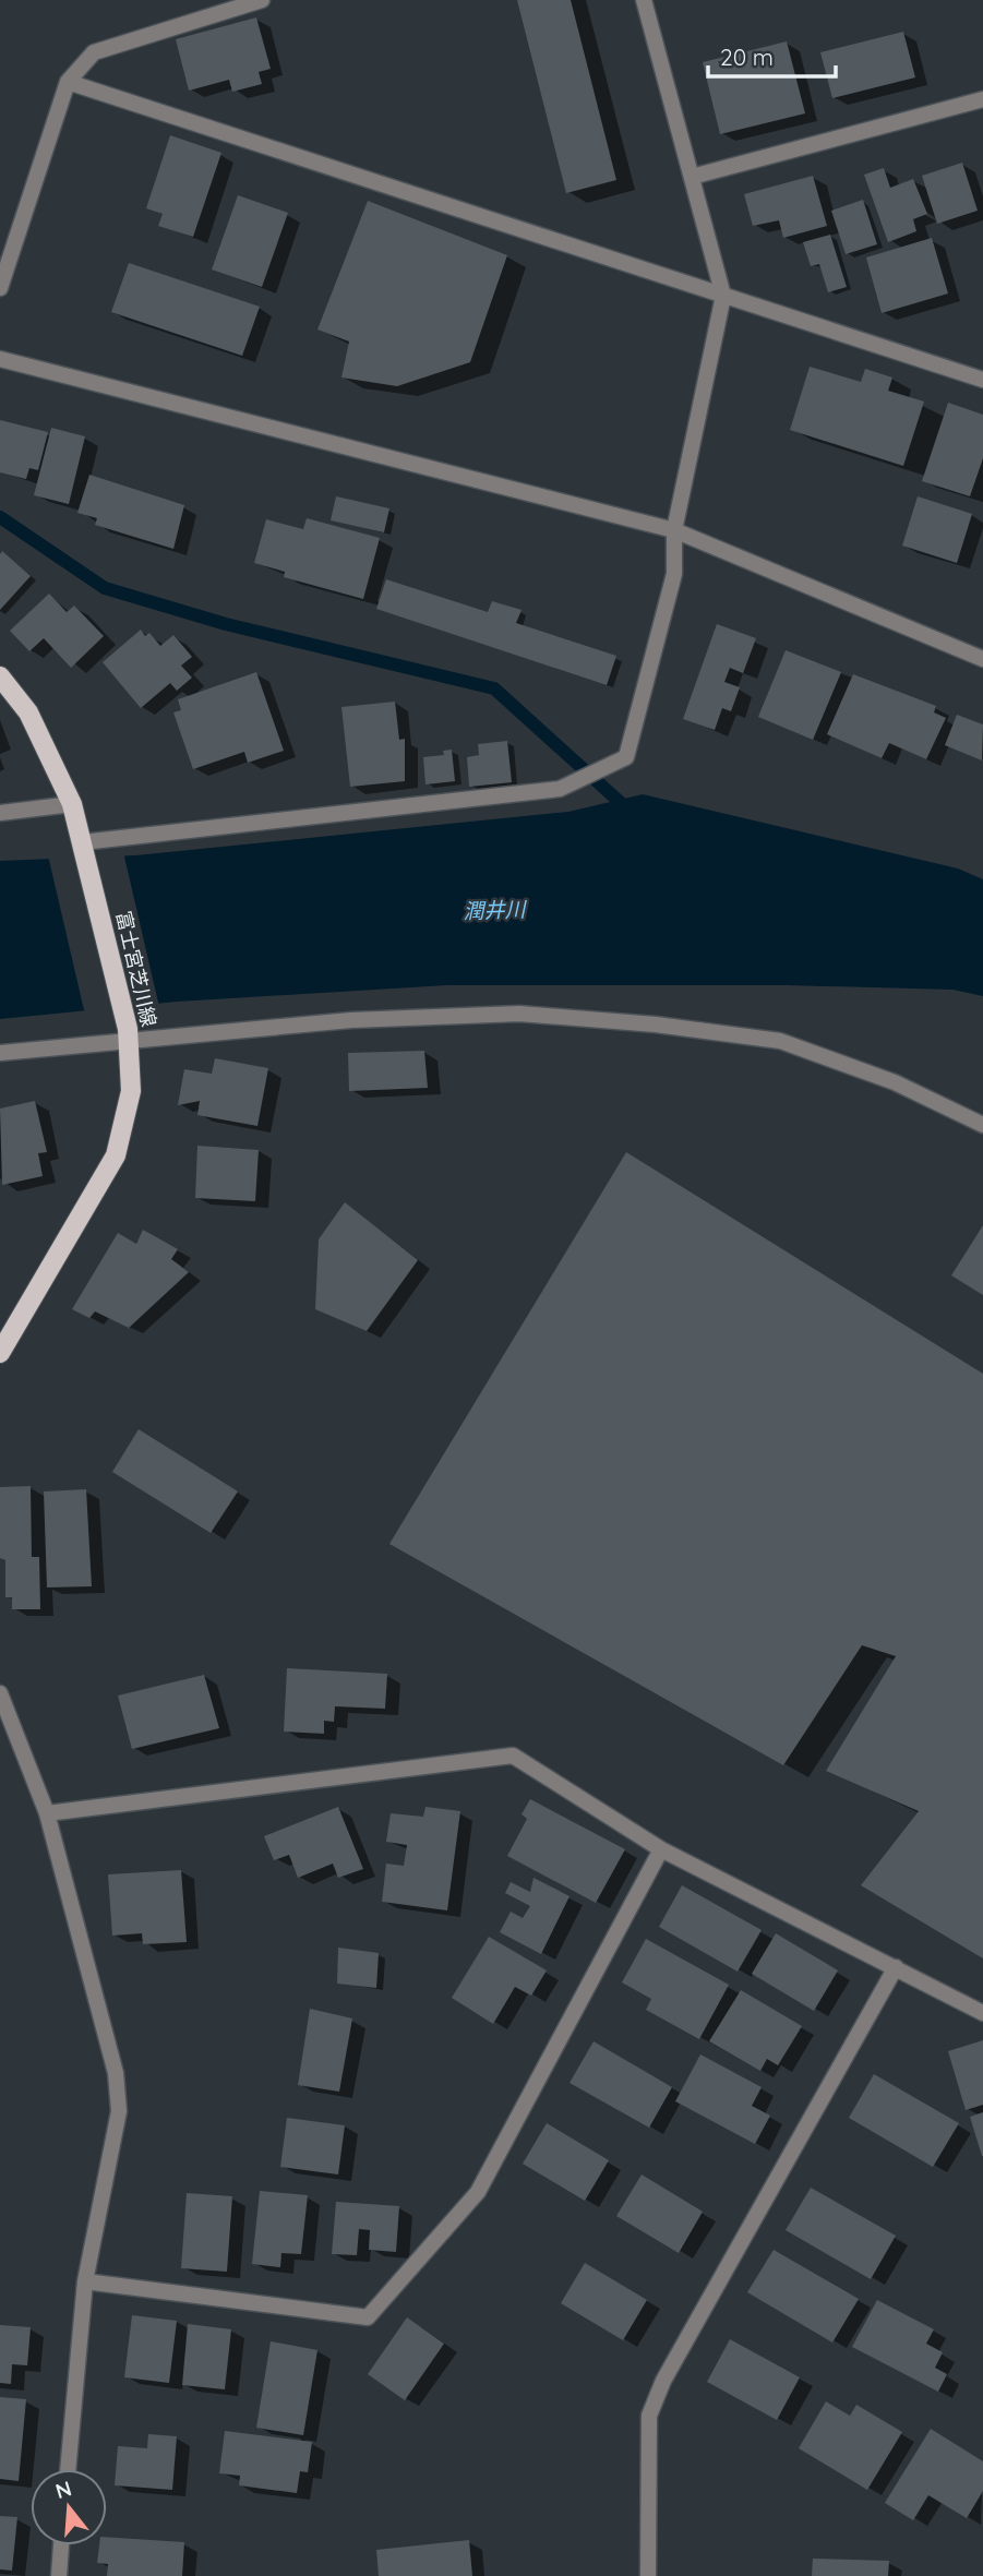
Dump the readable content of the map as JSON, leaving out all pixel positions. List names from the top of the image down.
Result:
{
  "streets": {
    "main road": ["富士宮芝川線"]
  },
  "water": ["潤井川"],
  "scale_bar": "20 m",
  "north": "top"
}
